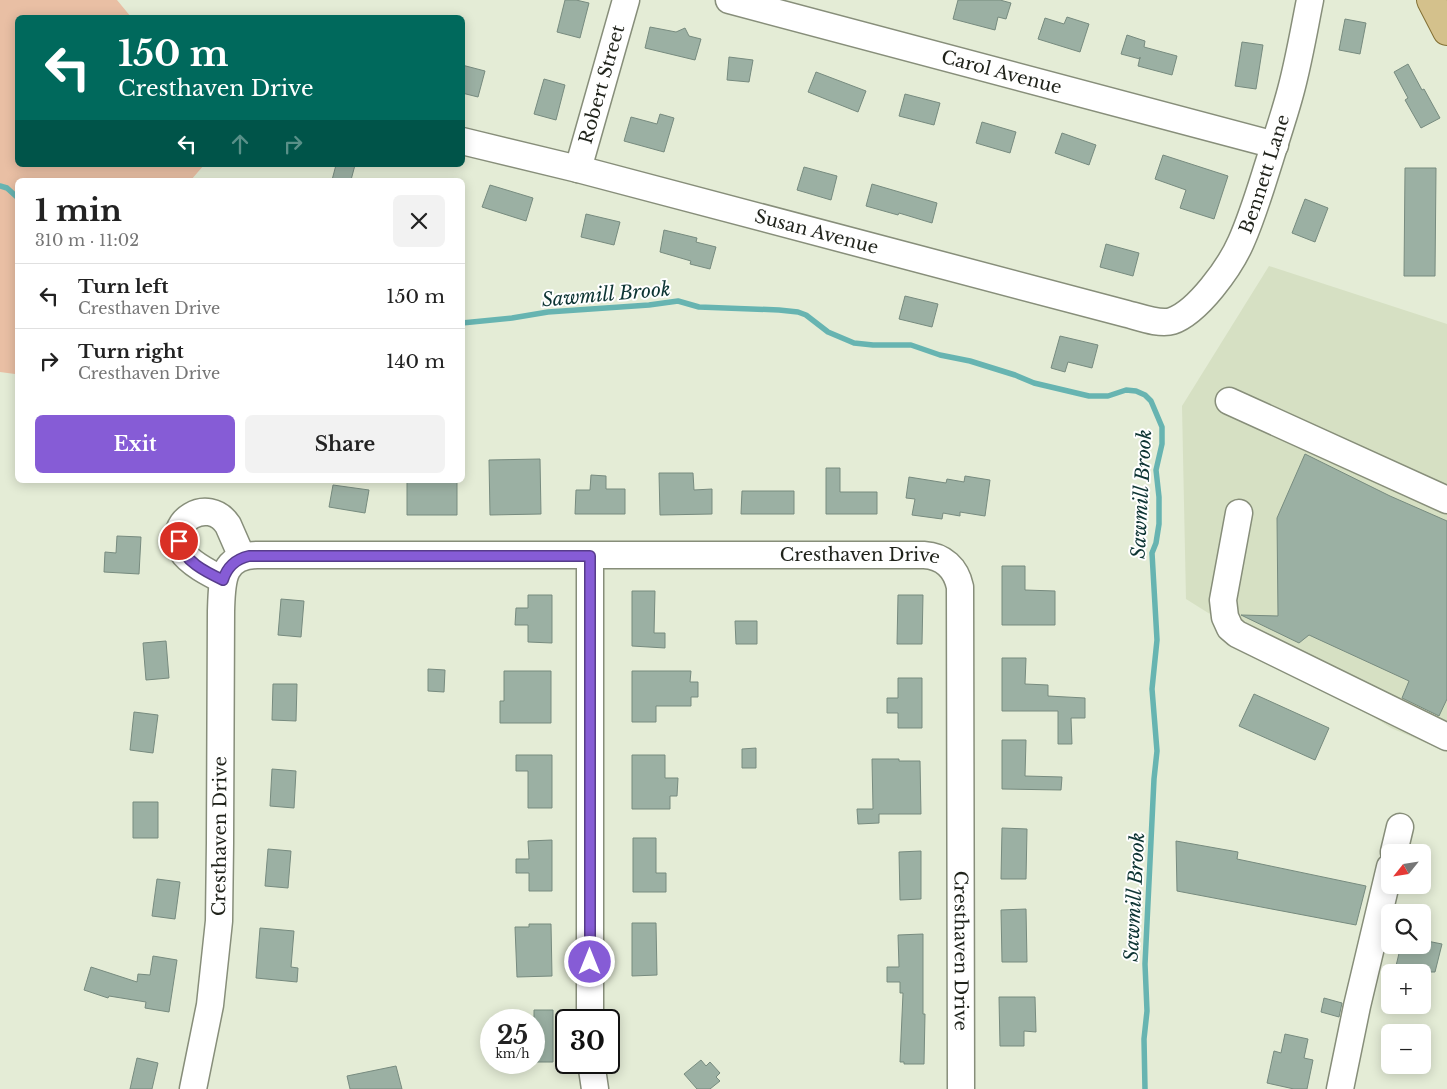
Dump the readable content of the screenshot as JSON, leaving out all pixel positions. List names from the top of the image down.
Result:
{
  "streets": {
    "street": [
      "Carol Avenue",
      "Robert Street",
      "Bennett Lane",
      "Susan Avenue",
      "Cresthaven Drive"
    ]
  },
  "crossings": [
    ["Carol Avenue", "Bennett Lane"],
    ["Robert Street", "Susan Avenue"],
    ["Bennett Lane", "Susan Avenue"]
  ],
  "water": ["Sawmill Brook"],
  "north": "bottom left",
  "page": {
    "turn": ["150 m", "Cresthaven Drive"],
    "heading": ["1 min", "310 m · 11:02"],
    "list": [
      {
        "name": "Turn left",
        "note": "Cresthaven Drive",
        "value": "150 m"
      },
      {
        "name": "Turn right",
        "note": "Cresthaven Drive",
        "value": "140 m"
      }
    ],
    "buttons": ["Exit", "Share"],
    "map_buttons": ["+", "−"],
    "speed": "25 km/h",
    "limit": "30"
  }
}
